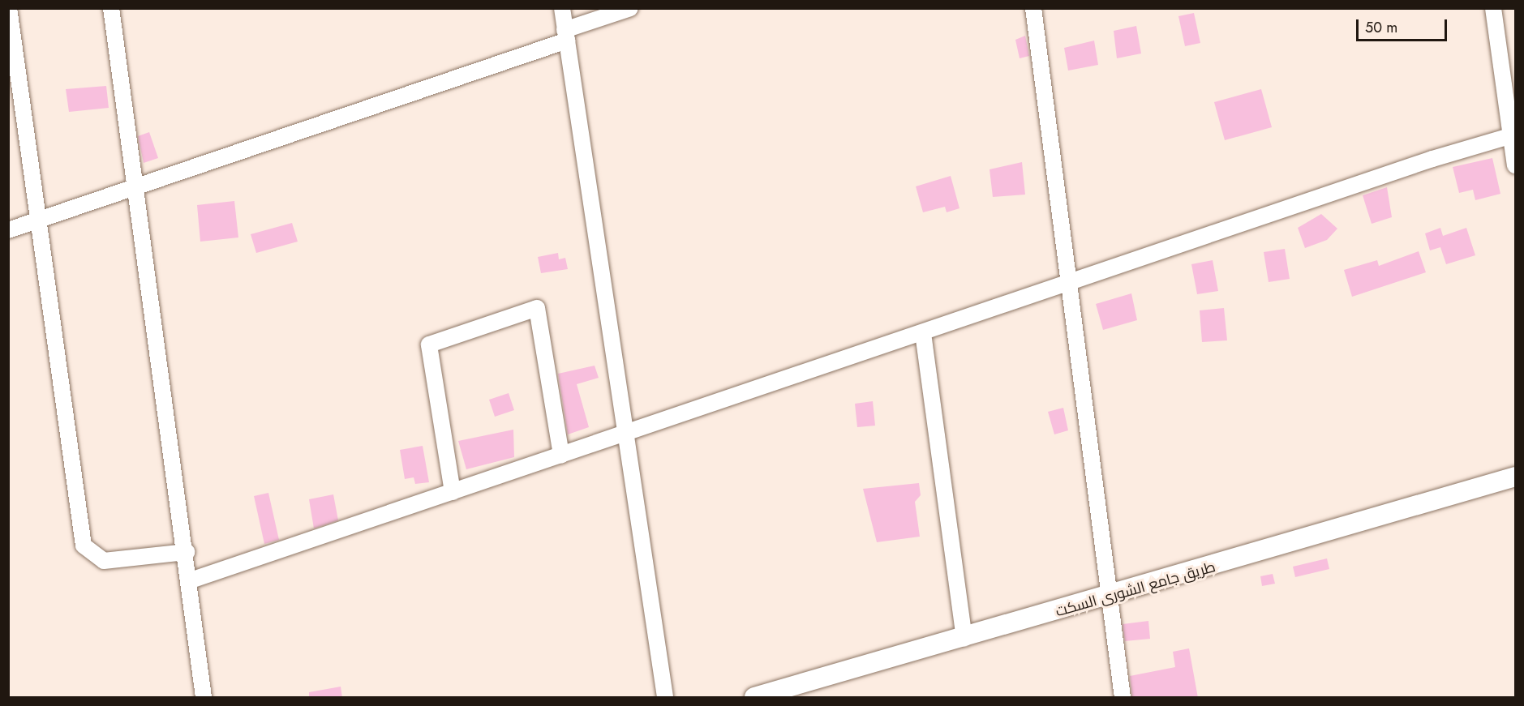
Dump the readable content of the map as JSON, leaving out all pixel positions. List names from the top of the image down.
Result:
{
  "streets": {
    "main road": ["طريق جامع الشورى السكت"]
  },
  "scale_bar": "50 m"
}
